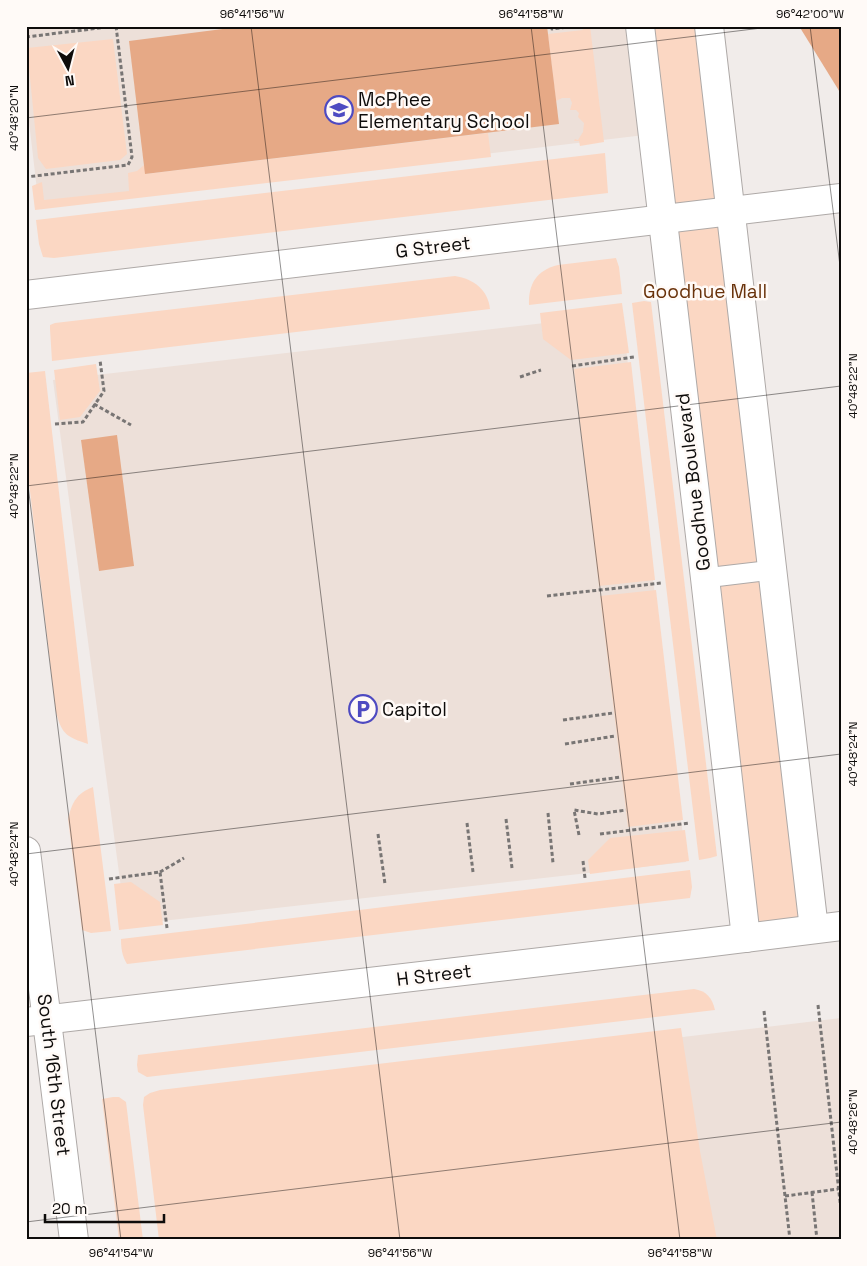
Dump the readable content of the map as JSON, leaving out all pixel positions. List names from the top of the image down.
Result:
{
  "streets": {
    "street": [
      "G Street",
      "Goodhue Boulevard",
      "H Street",
      "South 16th Street"
    ]
  },
  "crossings": [
    ["G Street", "Goodhue Boulevard"],
    ["Goodhue Boulevard", "H Street"],
    ["H Street", "South 16th Street"]
  ],
  "parks": ["Goodhue Mall"],
  "places": {
    "school or university": ["McPhee Elementary School"],
    "parking": ["Capitol"]
  },
  "scale_bar": "20 m",
  "north": "bottom",
  "coordinates": [
    "96°41'56\"W",
    "96°41'58\"W",
    "96°42'00\"W",
    "40°48'20\"N",
    "40°48'22\"N",
    "40°48'24\"N",
    "40°48'26\"N",
    "96°41'54\"W"
  ]
}
